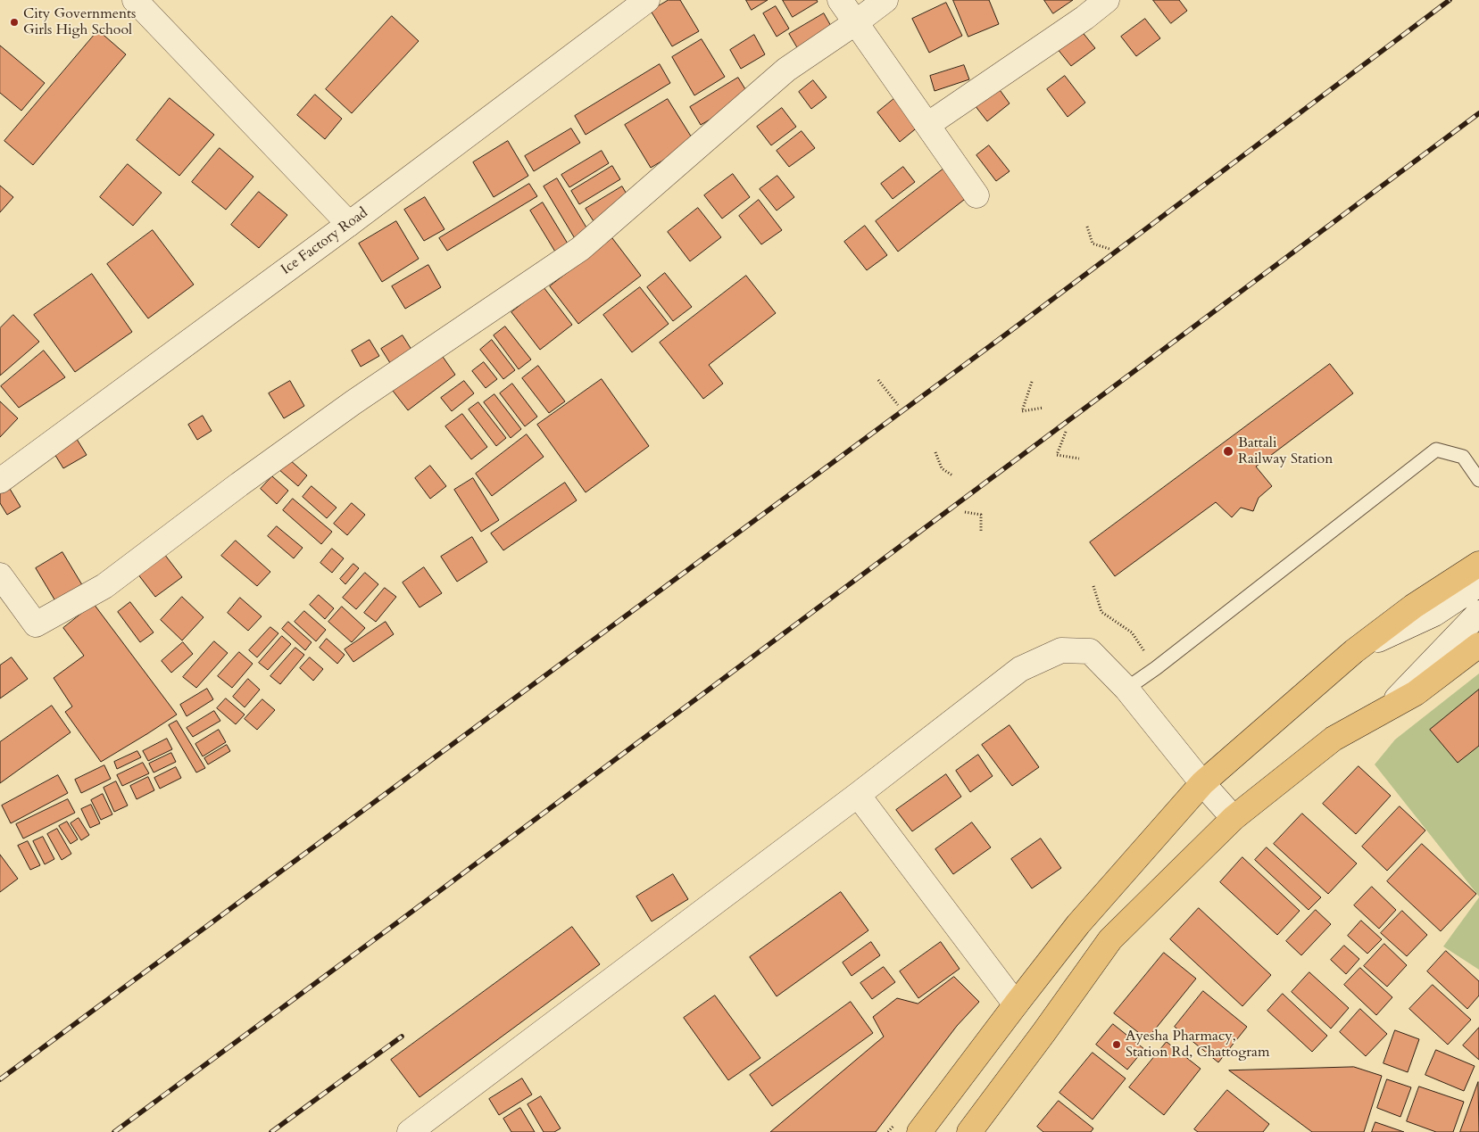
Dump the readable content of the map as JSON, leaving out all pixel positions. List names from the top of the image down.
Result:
{
  "streets": {
    "street": ["Ice Factory Road"]
  },
  "places": ["City Governments Girls High School", "Battali Railway Station", "Ayesha Pharmacy, Station Rd, Chattogram"]
}
